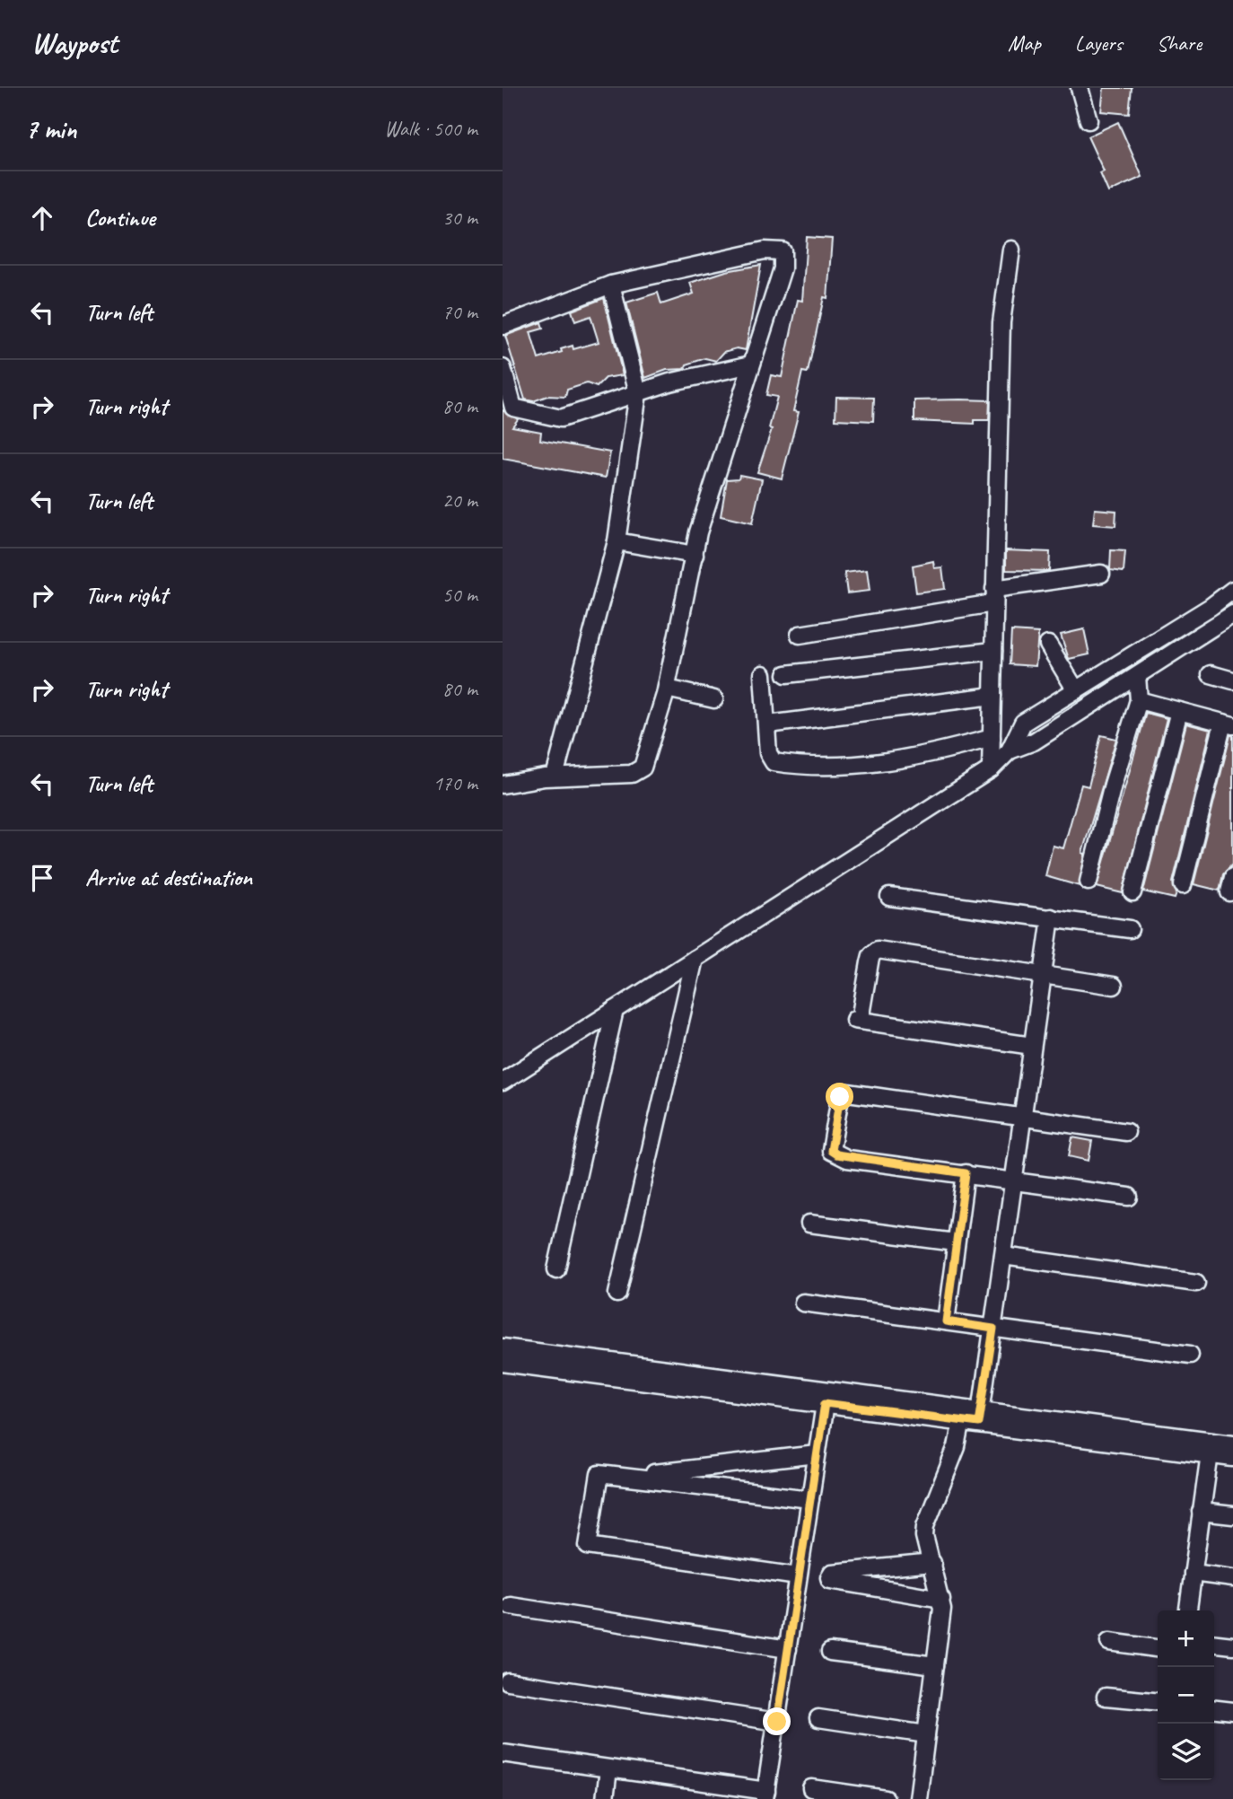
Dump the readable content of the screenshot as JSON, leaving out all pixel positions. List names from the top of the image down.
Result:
{
  "page": {
    "header": "Waypost",
    "nav": ["Map", "Layers", "Share"],
    "heading": ["7 min", "Walk · 500 m"],
    "list": [
      ["Continue", "30 m"],
      ["Turn left", "70 m"],
      ["Turn right", "80 m"],
      ["Turn left", "20 m"],
      ["Turn right", "50 m"],
      ["Turn right", "80 m"],
      ["Turn left", "170 m"],
      "Arrive at destination"
    ],
    "map_buttons": ["+", "−"]
  }
}
